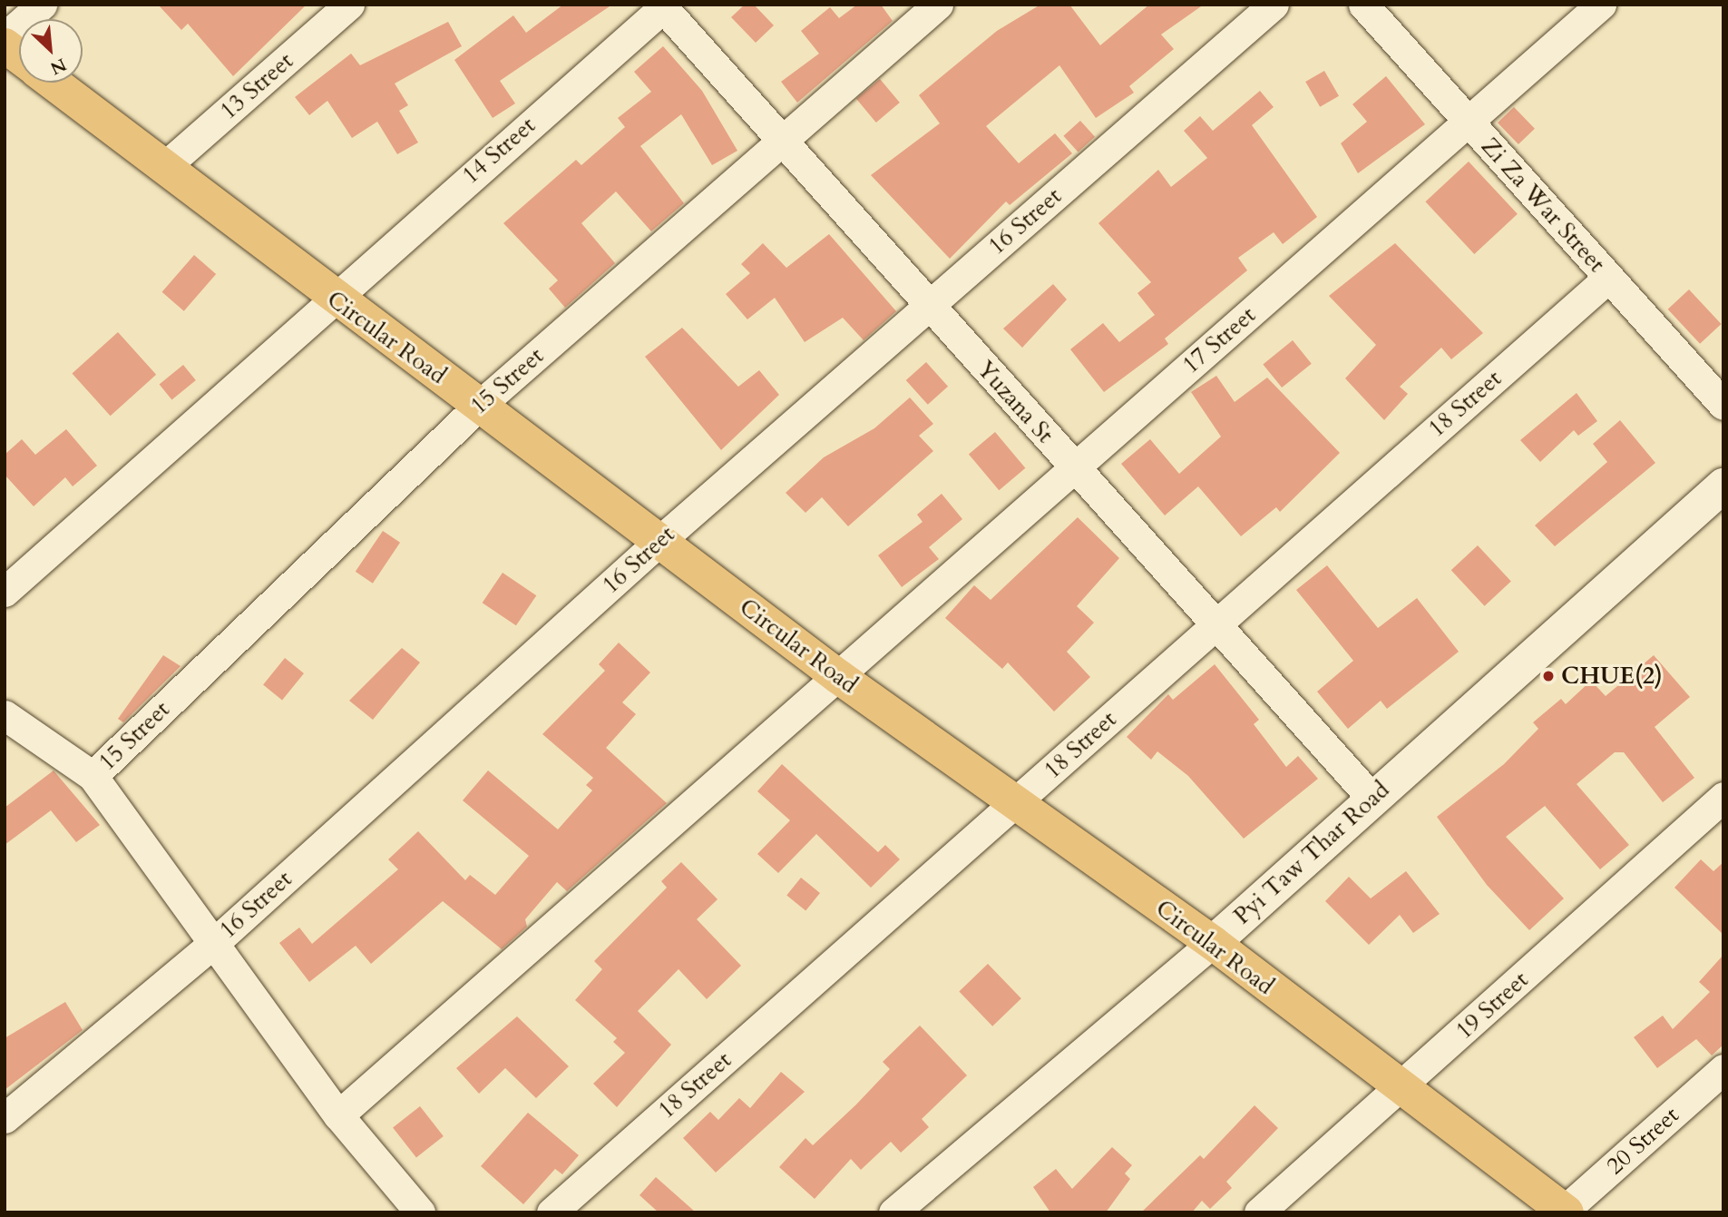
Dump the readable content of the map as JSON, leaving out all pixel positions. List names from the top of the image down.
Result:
{
  "streets": {
    "main road": ["Circular Road"],
    "street": [
      "13 Street",
      "14 Street",
      "Zi Za War Street",
      "16 Street",
      "17 Street",
      "15 Street",
      "Yuzana St",
      "18 Street",
      "Pyi Taw Thar Road",
      "19 Street",
      "20 Street"
    ]
  },
  "crossings": [
    ["13 Street", "Circular Road"],
    ["14 Street", "Circular Road"],
    ["14 Street", "Yuzana St"],
    ["Zi Za War Street", "17 Street"],
    ["Zi Za War Street", "18 Street"],
    ["16 Street", "Circular Road"],
    ["16 Street", "Yuzana St"],
    ["Circular Road", "17 Street"],
    ["Circular Road", "15 Street"],
    ["Circular Road", "18 Street"],
    ["Circular Road", "Pyi Taw Thar Road"],
    ["Circular Road", "19 Street"],
    ["Circular Road", "20 Street"],
    ["17 Street", "Yuzana St"],
    ["15 Street", "Yuzana St"],
    ["Yuzana St", "18 Street"],
    ["Yuzana St", "Pyi Taw Thar Road"]
  ],
  "places": ["CHUE(2)"],
  "north": "bottom right"
}
